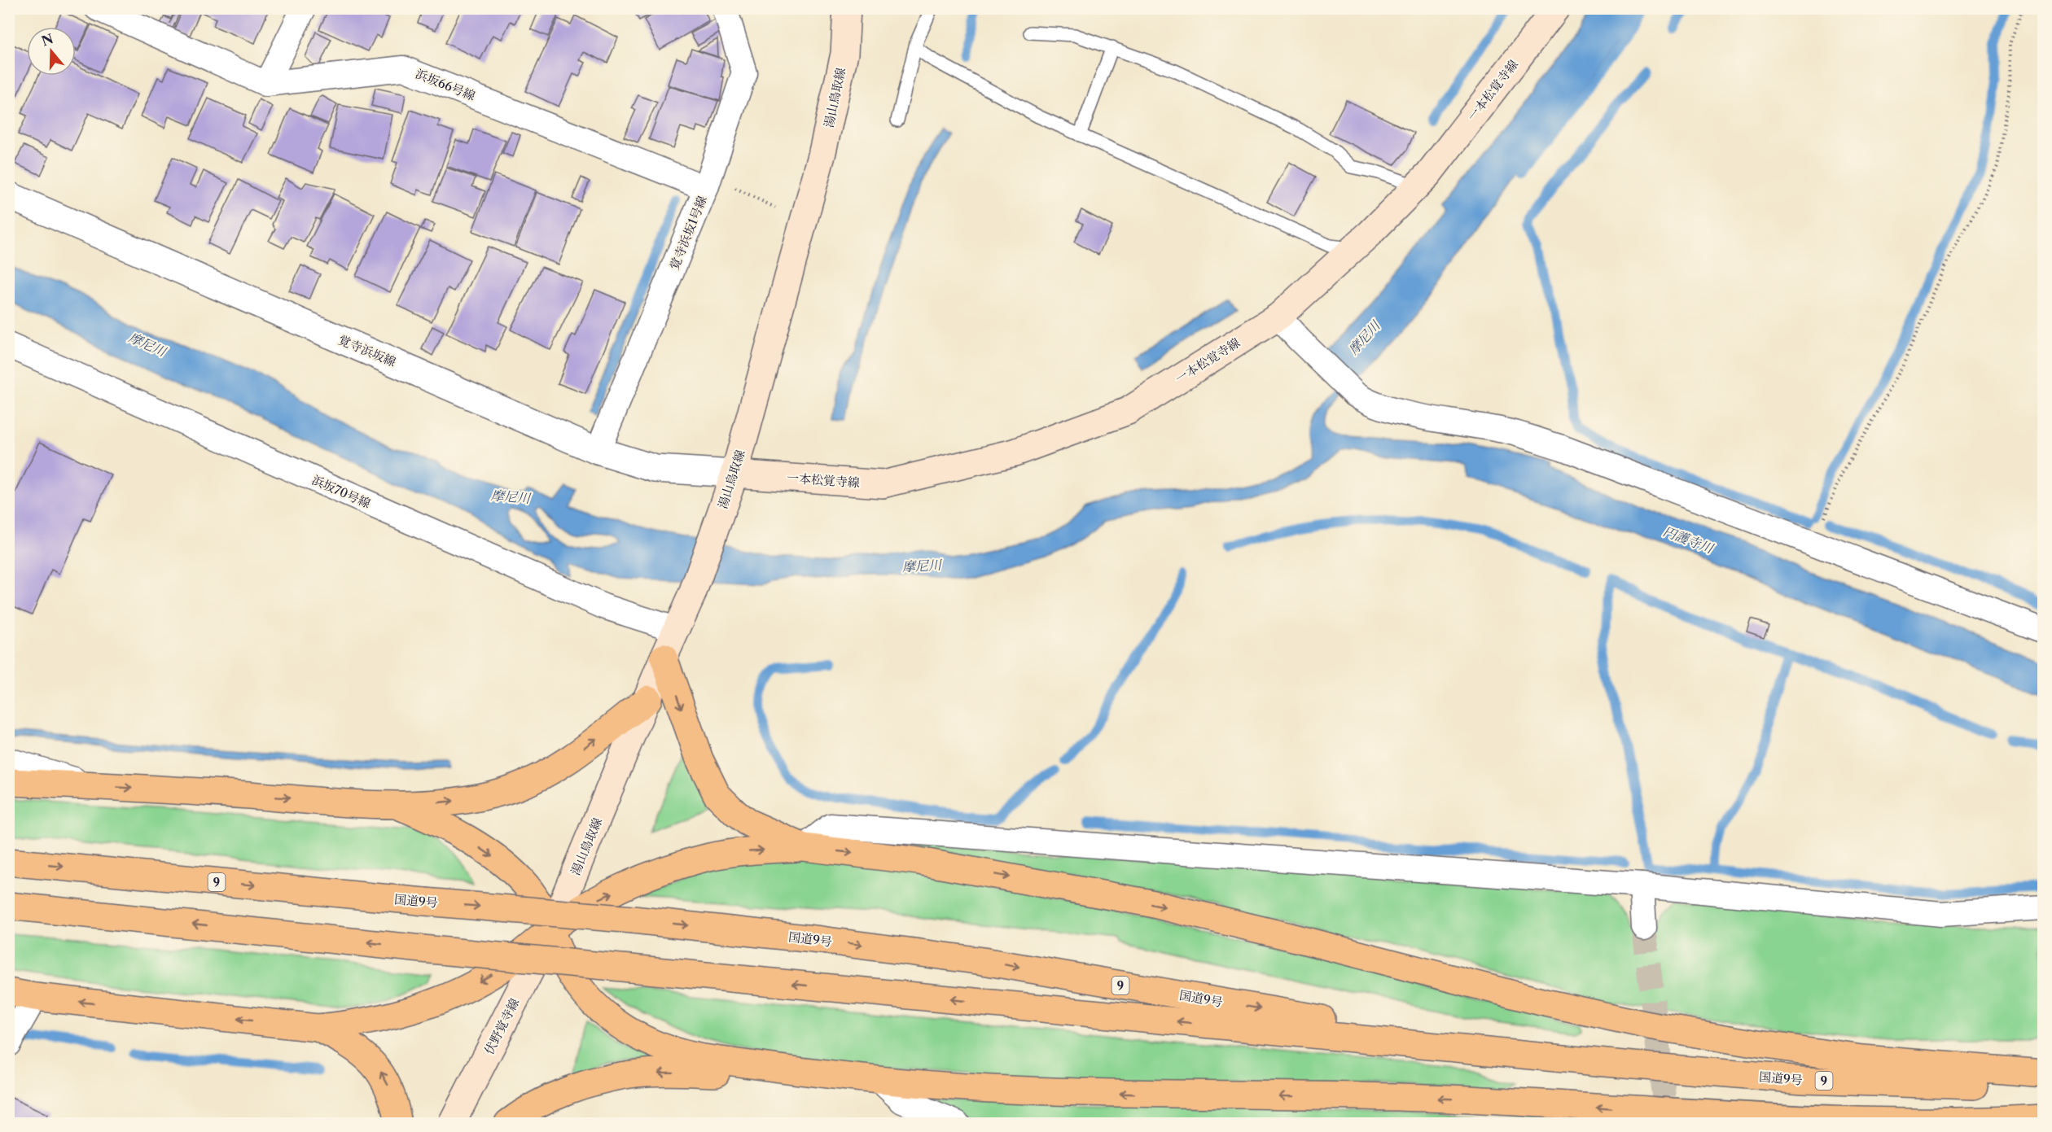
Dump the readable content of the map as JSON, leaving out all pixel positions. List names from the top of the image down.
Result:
{
  "streets": {
    "highway": ["9", "国道9号"],
    "main road": ["一本松覚寺線", "湯山鳥取線", "伏野覚寺線"],
    "street": [
      "浜坂66号線",
      "覚寺浜坂1号線",
      "覚寺浜坂線",
      "浜坂70号線"
    ]
  },
  "crossings": [
    ["浜坂66号線", "覚寺浜坂1号線"],
    ["一本松覚寺線", "湯山鳥取線"],
    ["一本松覚寺線", "覚寺浜坂線"],
    ["湯山鳥取線", "覚寺浜坂線"],
    ["湯山鳥取線", "浜坂70号線"],
    ["湯山鳥取線", "伏野覚寺線"],
    ["覚寺浜坂1号線", "覚寺浜坂線"]
  ],
  "water": ["摩尼川", "円護寺川"],
  "north": "top"
}
